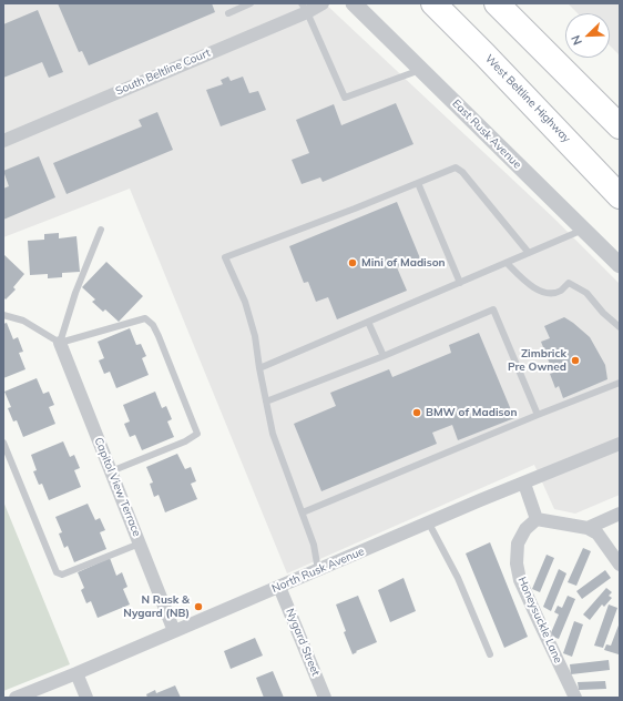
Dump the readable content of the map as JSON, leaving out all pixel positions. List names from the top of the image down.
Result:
{
  "streets": {
    "highway": ["West Beltline Highway"],
    "street": [
      "South Beltline Court",
      "East Rusk Avenue",
      "Capitol View Terrace",
      "North Rusk Avenue",
      "Honeysuckle Lane",
      "Nygard Street"
    ]
  },
  "crossings": [
    ["Capitol View Terrace", "North Rusk Avenue"],
    ["North Rusk Avenue", "Nygard Street"]
  ],
  "places": [
    "Mini of Madison",
    "Zimbrick Pre Owned",
    "BMW of Madison",
    "N Rusk & Nygard (NB)"
  ],
  "north": "bottom left"
}
